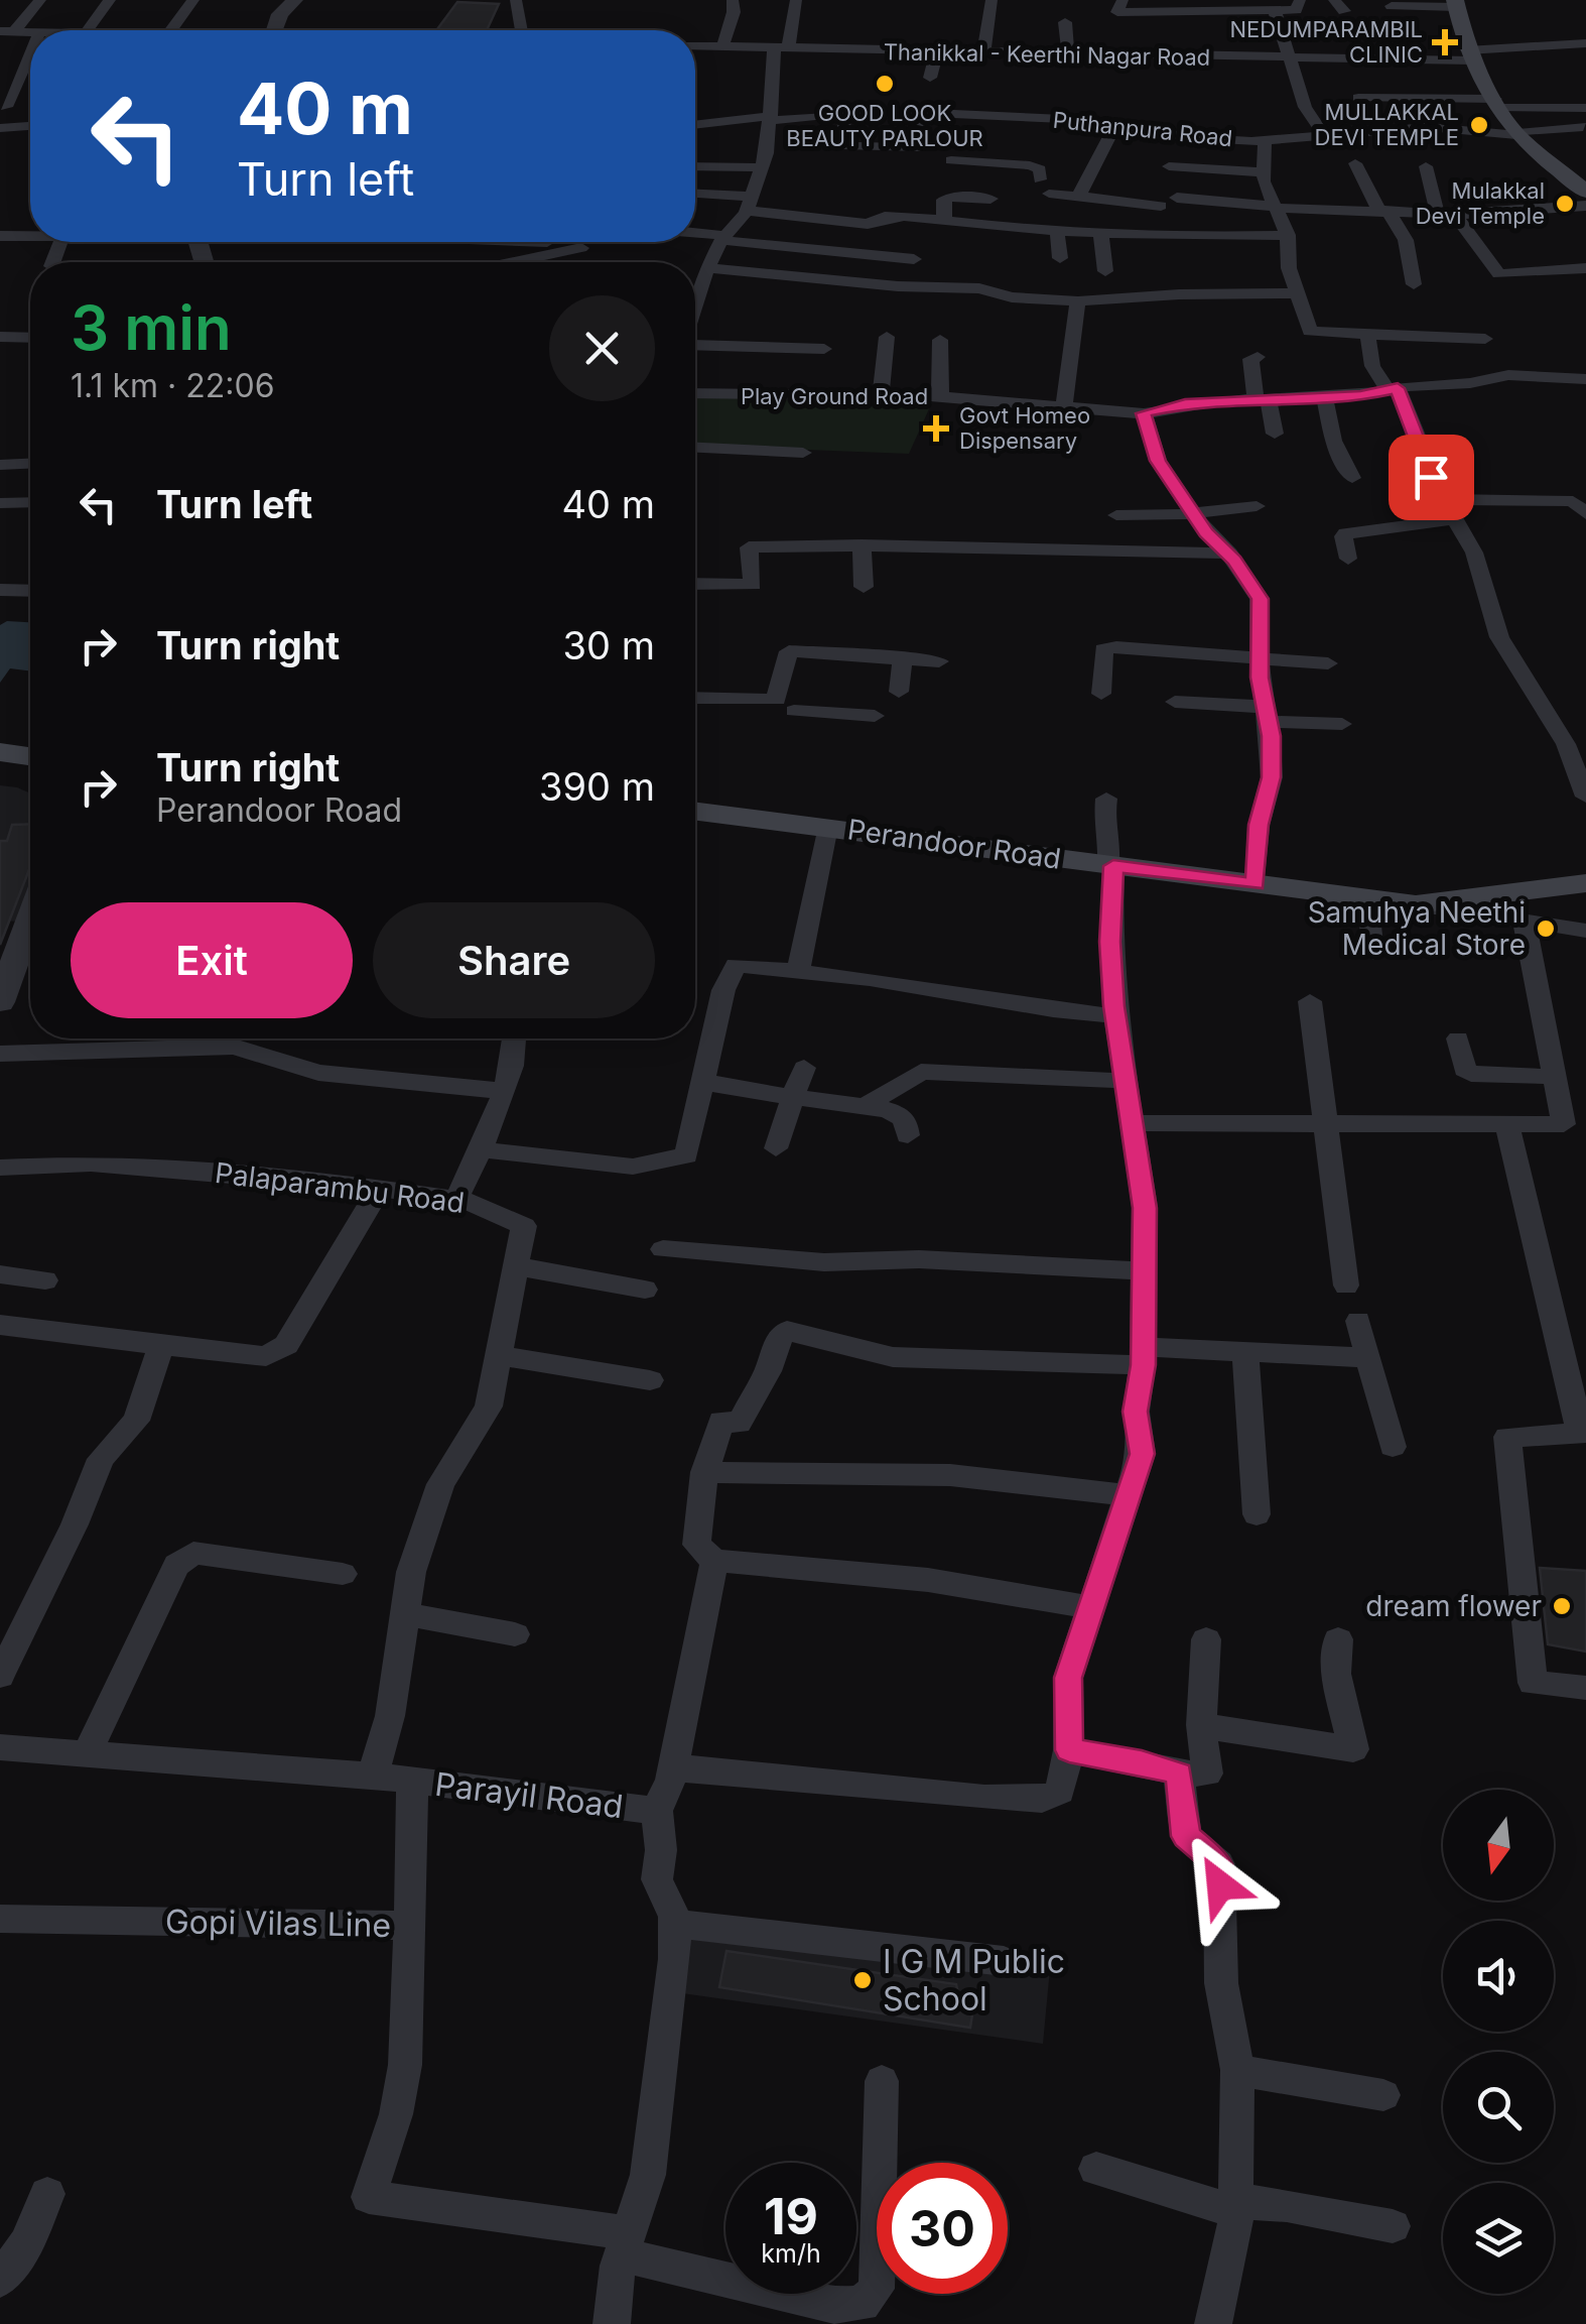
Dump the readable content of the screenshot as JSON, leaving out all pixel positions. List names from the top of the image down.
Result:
{
  "streets": {
    "main road": ["Perandoor Road"],
    "street": [
      "Thanikkal - Keerthi Nagar Road",
      "Puthanpura Road",
      "Play Ground Road",
      "Palaparambu Road",
      "Parayil Road",
      "Gopi Vilas Line"
    ]
  },
  "crossings": [
    ["Palaparambu Road", "Parayil Road"],
    ["Parayil Road", "Gopi Vilas Line"]
  ],
  "places": {
    "health": ["NEDUMPARAMBIL CLINIC", "Govt Homeo Dispensary"],
    "other": [
      "GOOD LOOK BEAUTY PARLOUR",
      "MULLAKKAL DEVI TEMPLE",
      "Mulakkal Devi Temple",
      "Samuhya Neethi Medical Store",
      "dream flower",
      "I G M Public School"
    ]
  },
  "north": "bottom",
  "page": {
    "turn": ["40 m", "Turn left"],
    "heading": ["3 min", "1.1 km · 22:06"],
    "list": [
      {
        "name": "Turn left",
        "value": "40 m"
      },
      {
        "name": "Turn right",
        "value": "30 m"
      },
      {
        "name": "Turn right",
        "note": "Perandoor Road",
        "value": "390 m"
      }
    ],
    "buttons": ["Exit", "Share"],
    "speed": "19 km/h",
    "limit": "30"
  }
}
